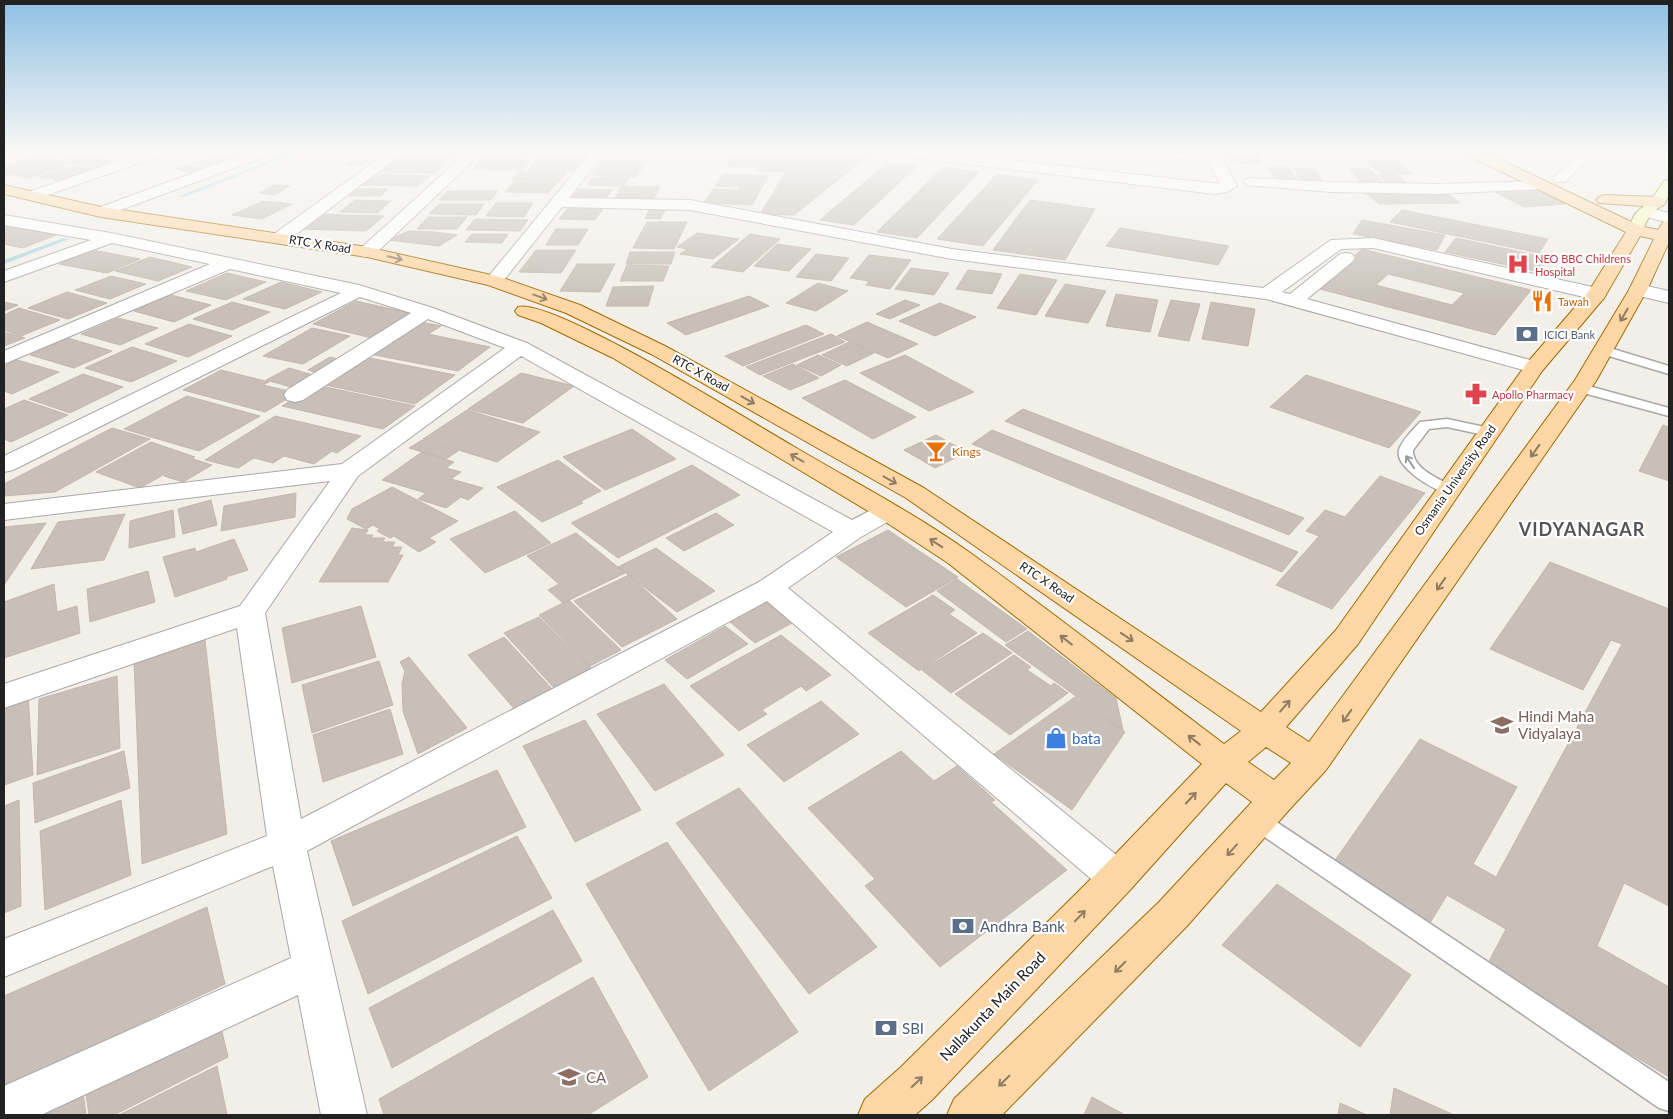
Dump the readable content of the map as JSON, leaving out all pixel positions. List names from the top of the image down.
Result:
{
  "streets": {
    "main road": ["RTC X Road", "Osmania University Road", "Nallakunta Main Road"]
  },
  "crossings": [
    ["RTC X Road", "Osmania University Road"],
    ["RTC X Road", "Nallakunta Main Road"],
    ["Osmania University Road", "Nallakunta Main Road"]
  ],
  "districts": ["VIDYANAGAR"],
  "places": {
    "hospital": ["NEO BBC Childrens Hospital"],
    "restaurant": ["Tawah"],
    "bank": ["ICICI Bank", "Andhra Bank", "SBI"],
    "pharmacy": ["Apollo Pharmacy"],
    "bar": ["Kings"],
    "school or university": ["Hindi Maha Vidyalaya", "CA"],
    "shop": ["bata"]
  }
}
